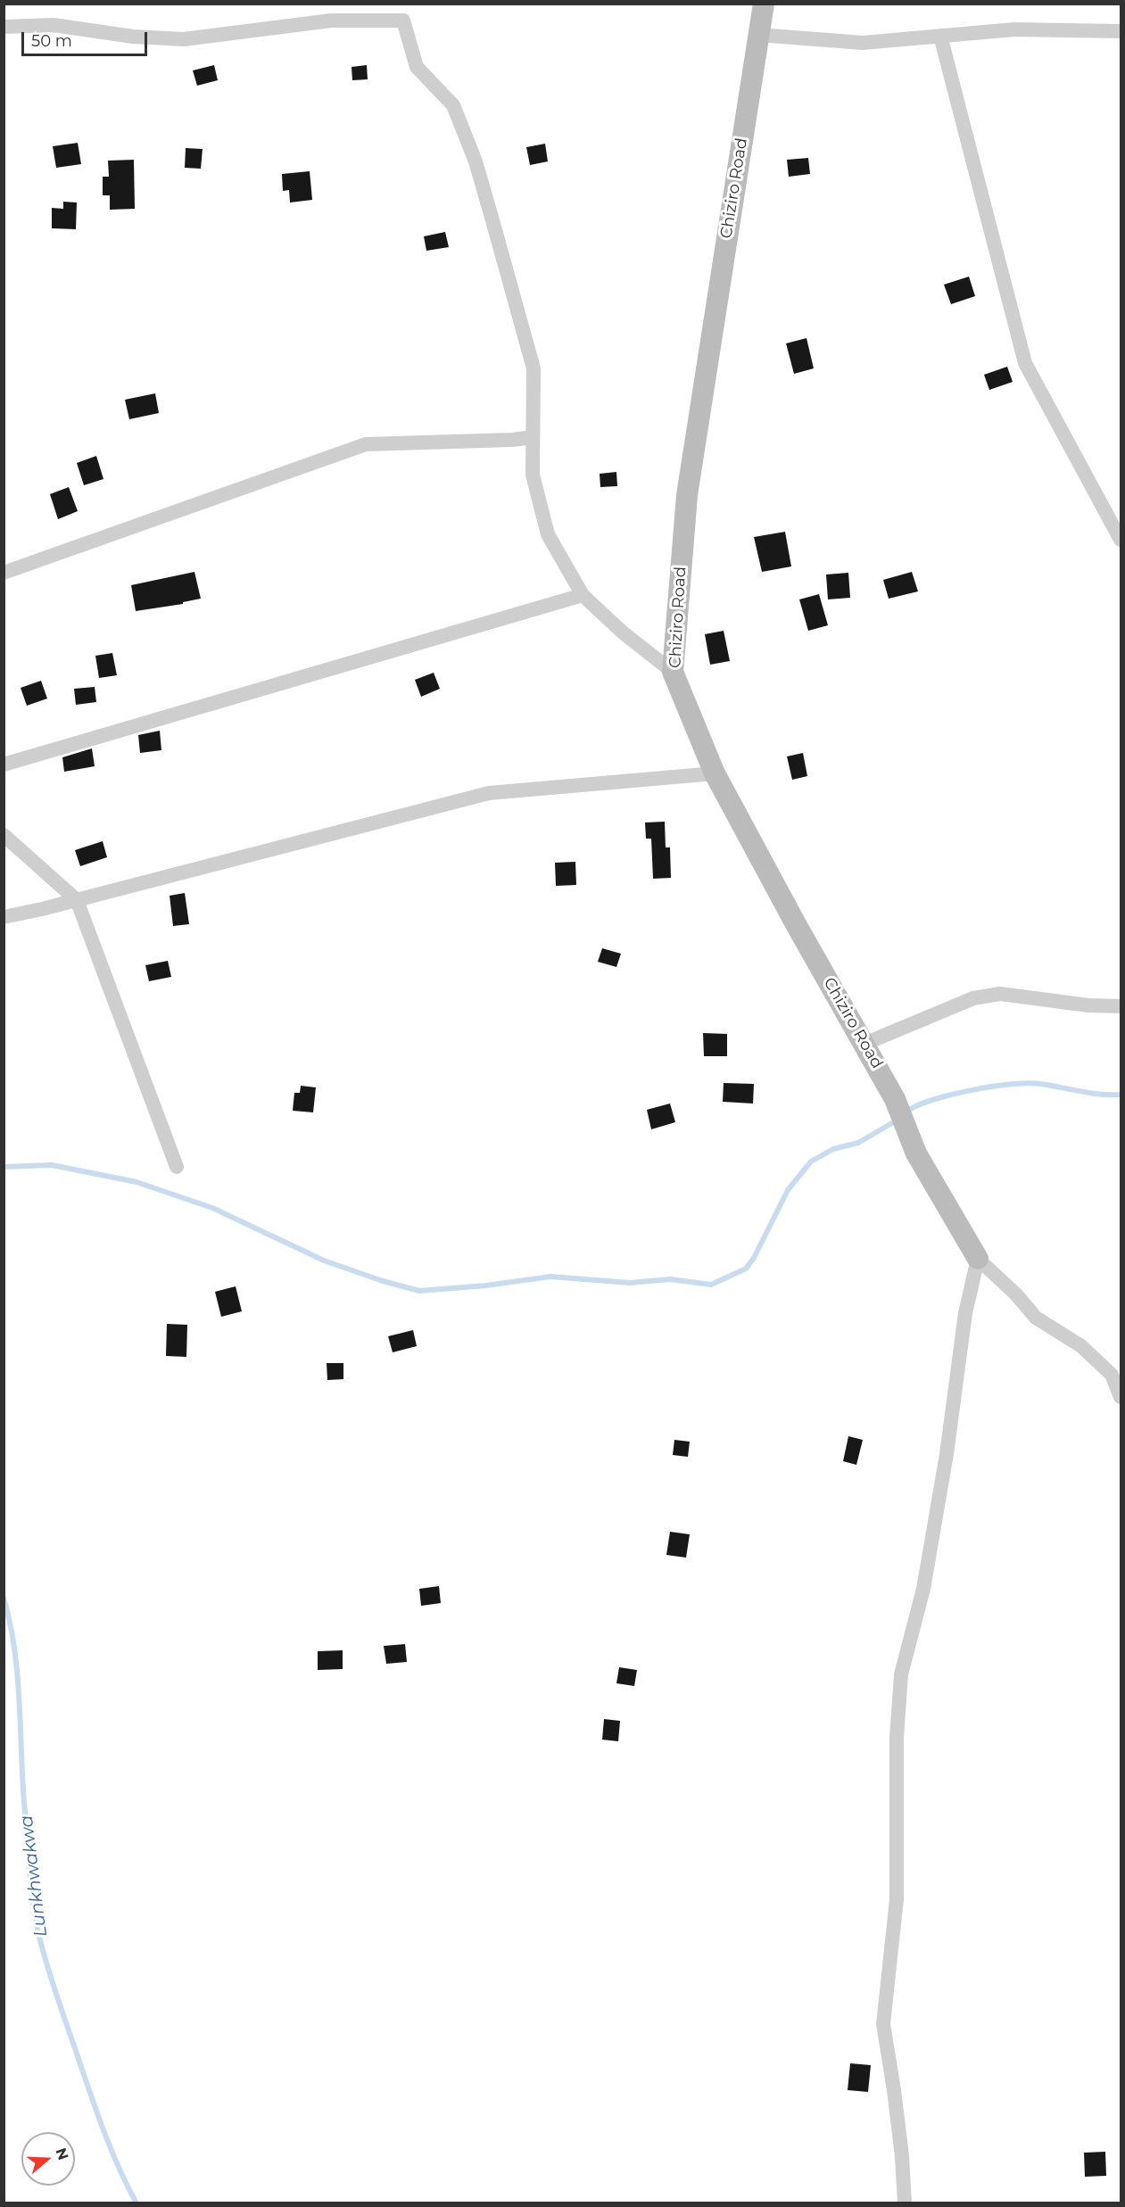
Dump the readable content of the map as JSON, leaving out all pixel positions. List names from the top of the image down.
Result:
{
  "streets": {
    "street": ["Chiziro Road"]
  },
  "water": ["Lunkhwakwa"],
  "scale_bar": "50 m",
  "north": "right"
}
